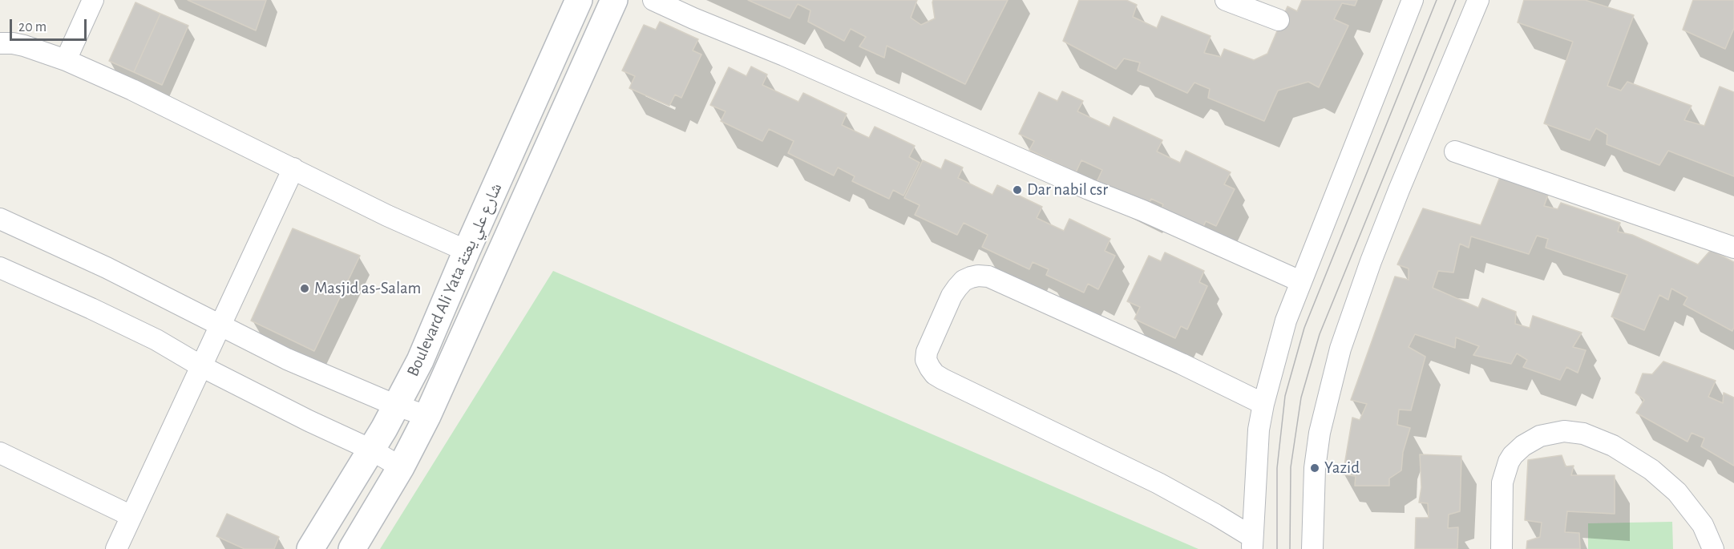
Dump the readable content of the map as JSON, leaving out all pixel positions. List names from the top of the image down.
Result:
{
  "streets": {
    "street": ["Boulevard Ali Yata شارع علي يعتة"]
  },
  "places": ["Dar nabil csr", "Masjid as-Salam", "Yazid"],
  "scale_bar": "20 m"
}
